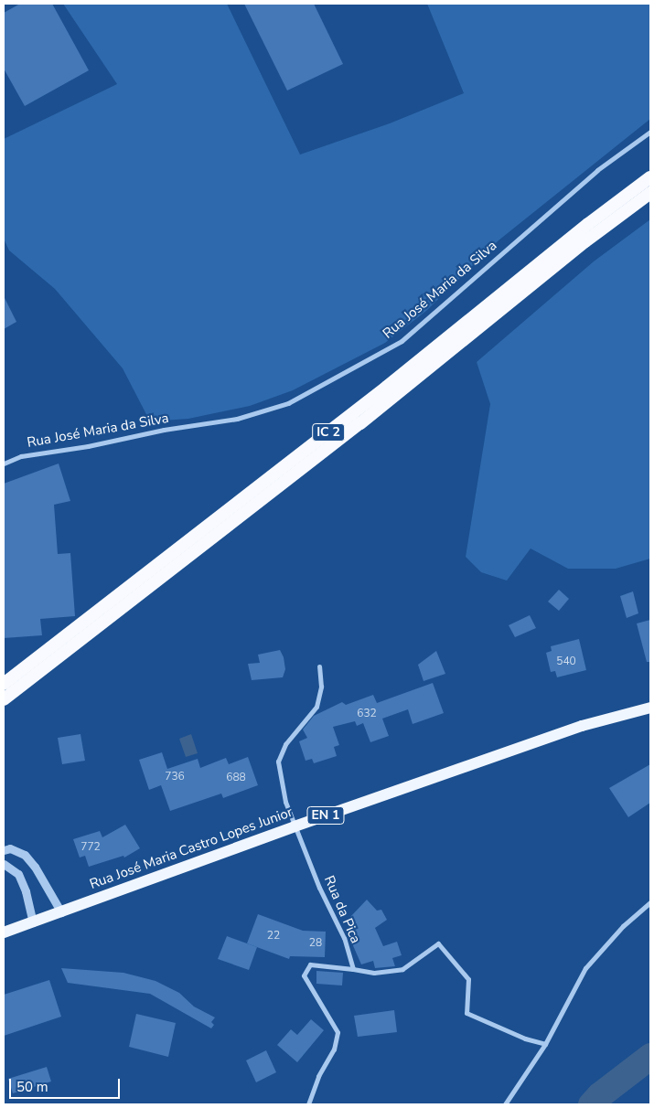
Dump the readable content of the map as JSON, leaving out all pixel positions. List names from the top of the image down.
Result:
{
  "streets": {
    "highway": ["IC 2"],
    "main road": ["EN 1", "Rua José Maria Castro Lopes Junior"],
    "street": ["Rua José Maria da Silva", "Rua da Pica"]
  },
  "crossings": [
    ["Rua José Maria Castro Lopes Junior", "Rua da Pica"]
  ],
  "house_numbers": [
    "540",
    "632",
    "736",
    "688",
    "772",
    "22",
    "28"
  ],
  "scale_bar": "50 m"
}
